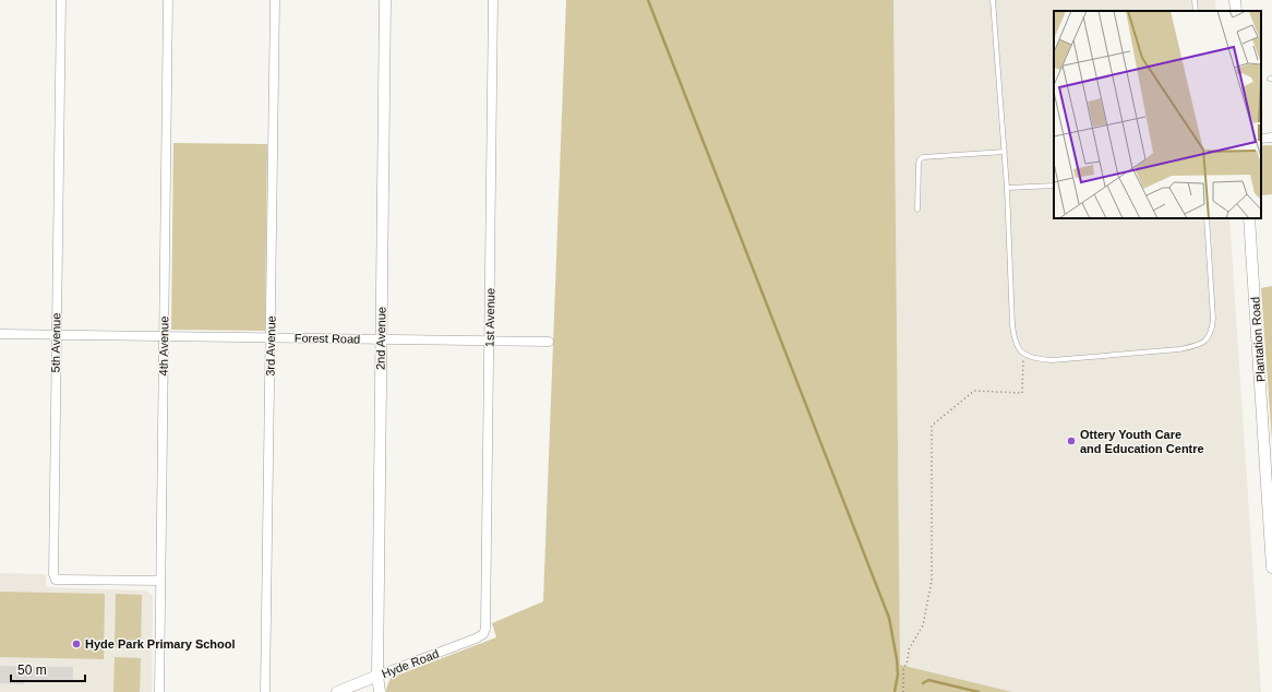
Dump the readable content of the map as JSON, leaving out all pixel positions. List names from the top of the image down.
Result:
{
  "streets": {
    "street": [
      "1st Avenue",
      "Forest Road",
      "2nd Avenue",
      "Plantation Road",
      "5th Avenue",
      "4th Avenue",
      "3rd Avenue",
      "Hyde Road"
    ]
  },
  "crossings": [
    ["1st Avenue", "Forest Road"],
    ["1st Avenue", "Hyde Road"],
    ["Forest Road", "2nd Avenue"],
    ["Forest Road", "5th Avenue"],
    ["Forest Road", "4th Avenue"],
    ["Forest Road", "3rd Avenue"],
    ["2nd Avenue", "Hyde Road"],
    ["5th Avenue", "4th Avenue"]
  ],
  "places": ["Ottery Youth Care and Education Centre", "Hyde Park Primary School"],
  "scale_bar": "50 m"
}
